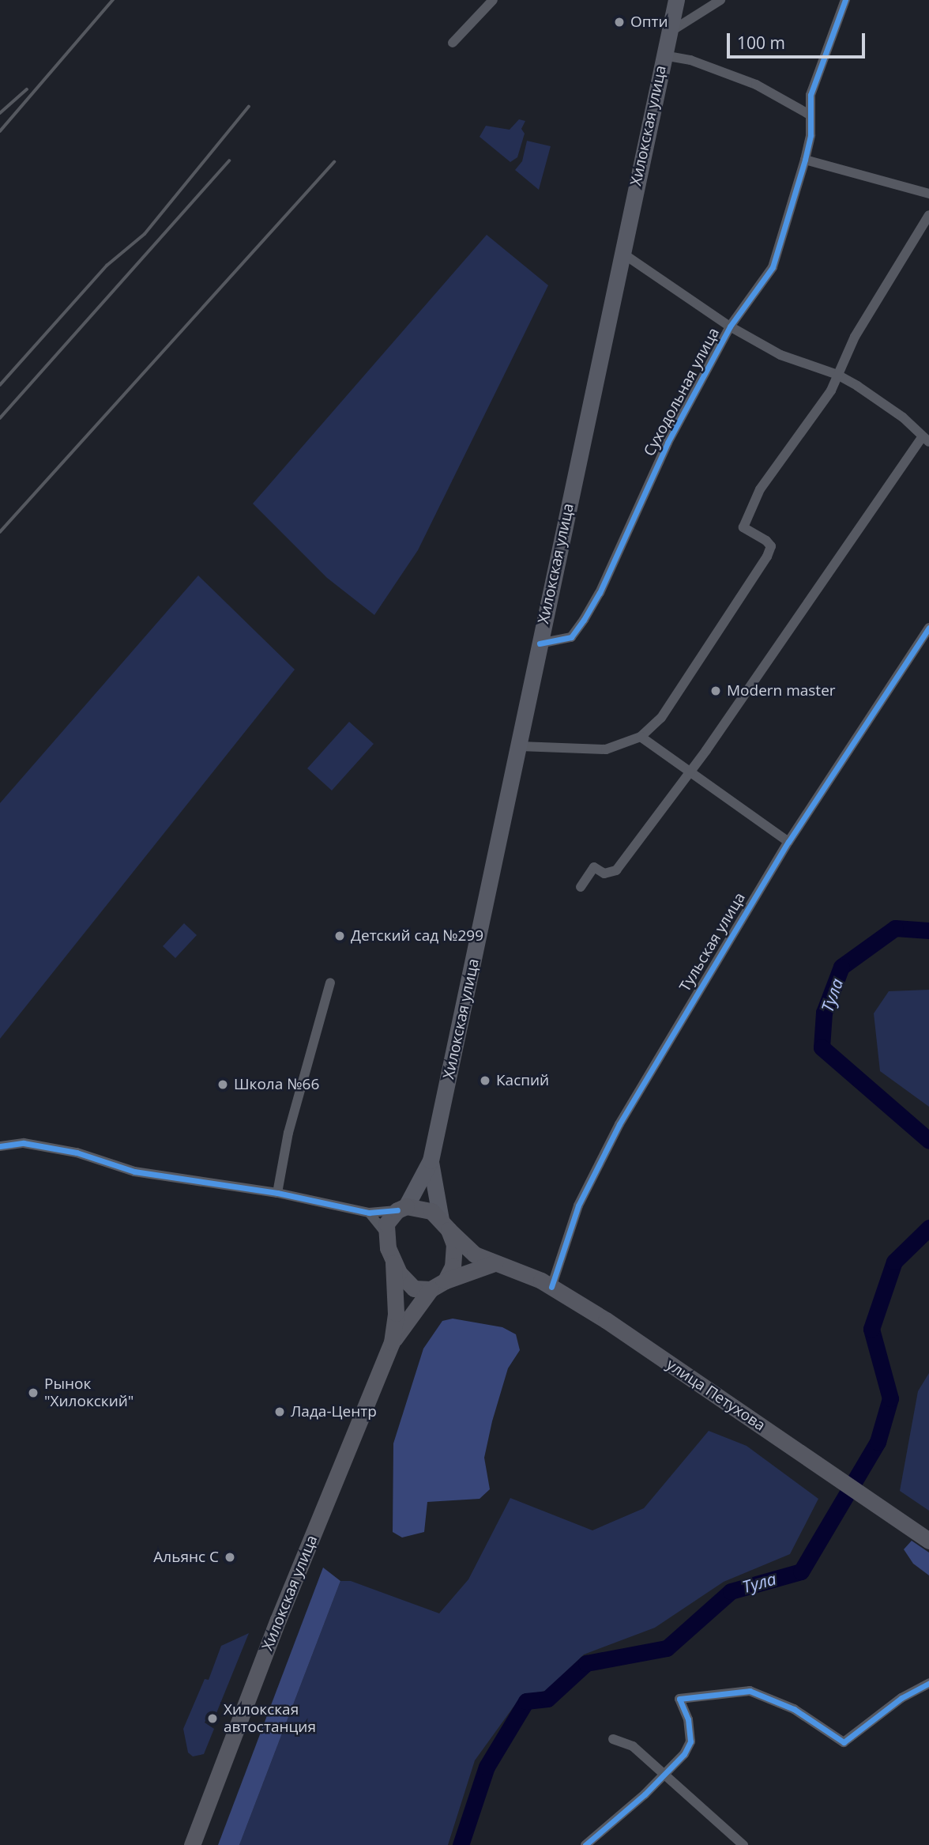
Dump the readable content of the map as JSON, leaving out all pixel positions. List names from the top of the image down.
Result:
{
  "streets": {
    "highway": ["Хилокская улица", "улица Петухова"],
    "street": ["Суходольная улица", "Тульская улица"]
  },
  "crossings": [
    ["Хилокская улица", "Суходольная улица"],
    ["Тульская улица", "улица Петухова"]
  ],
  "water": ["Тула"],
  "places": [
    "Опти",
    "Modern master",
    "Детский сад №299",
    "Каспий",
    "Школа №66",
    "Рынок \"Хилокский\"",
    "Лада-Центр",
    "Альянс С",
    "Хилокская автостанция"
  ],
  "scale_bar": "100 m"
}
